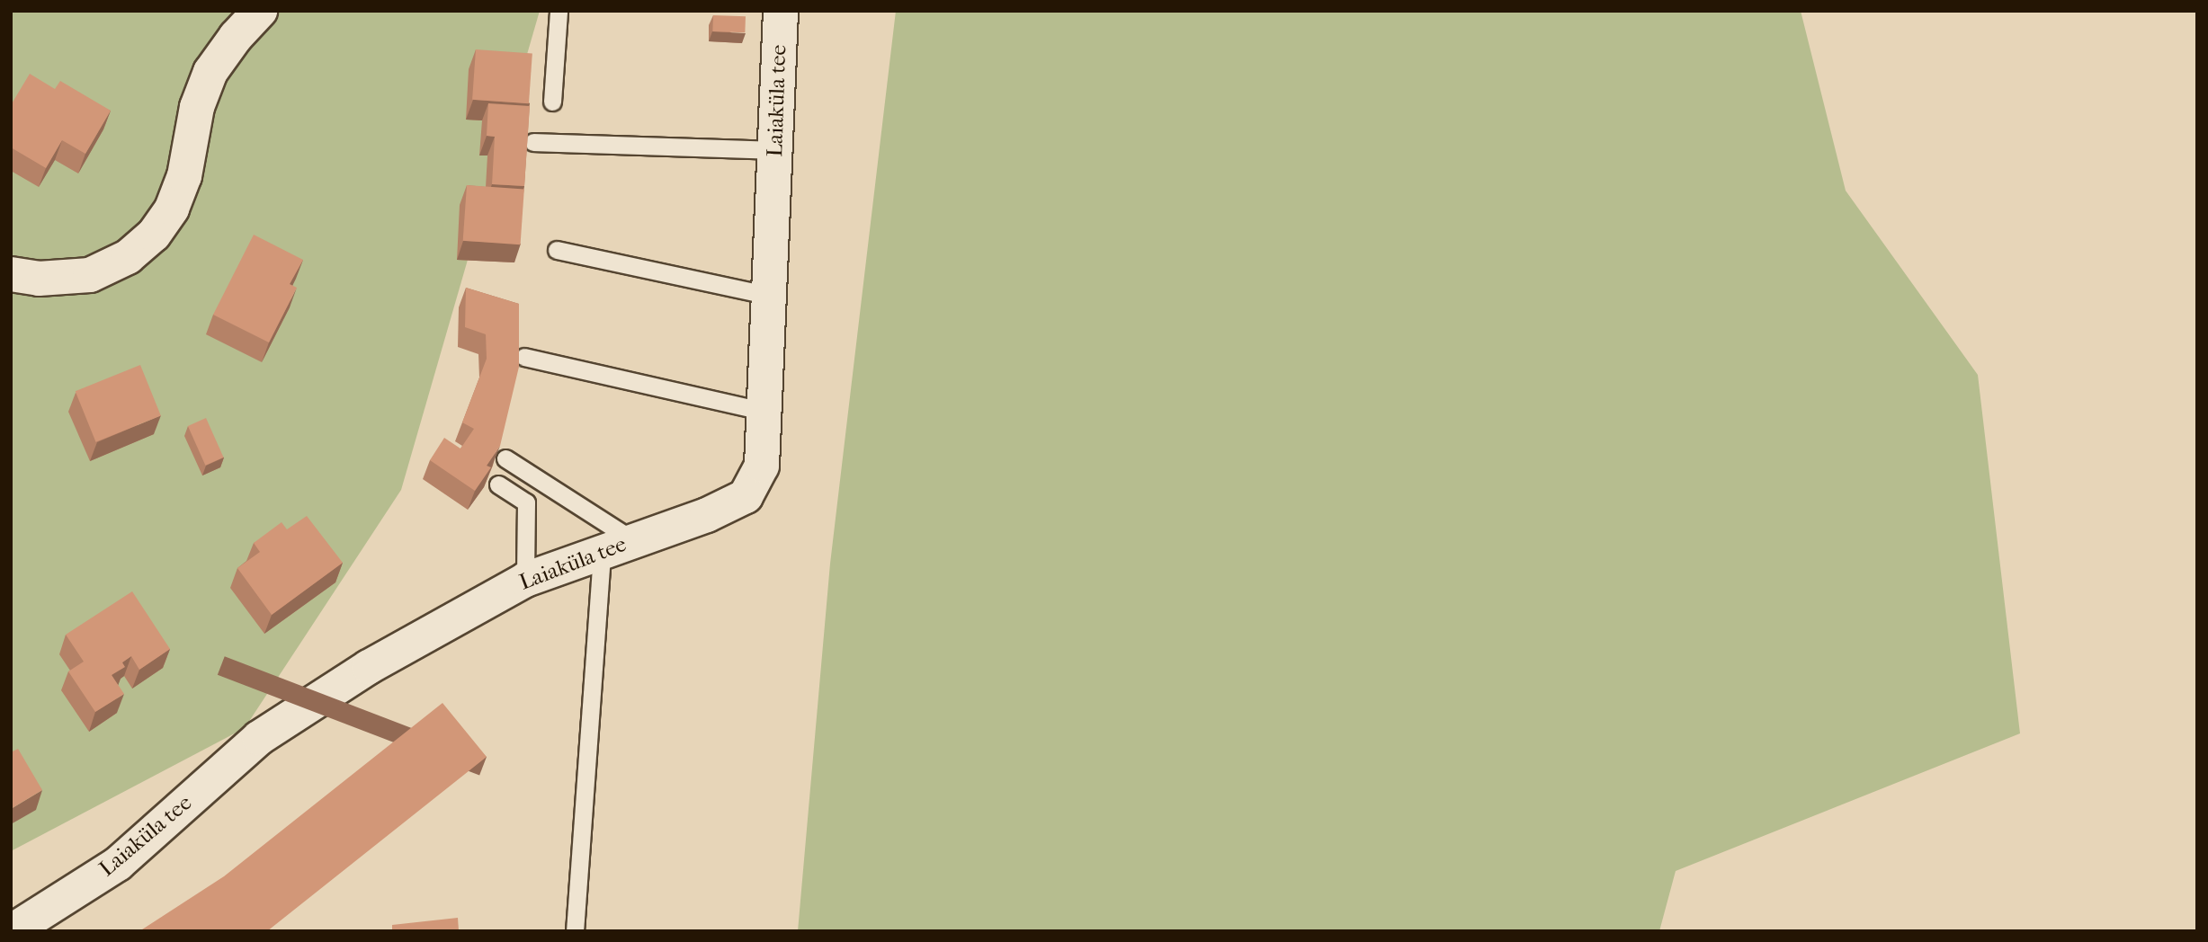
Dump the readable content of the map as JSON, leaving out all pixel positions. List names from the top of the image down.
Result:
{
  "streets": {
    "street": ["Laiaküla tee"]
  }
}
